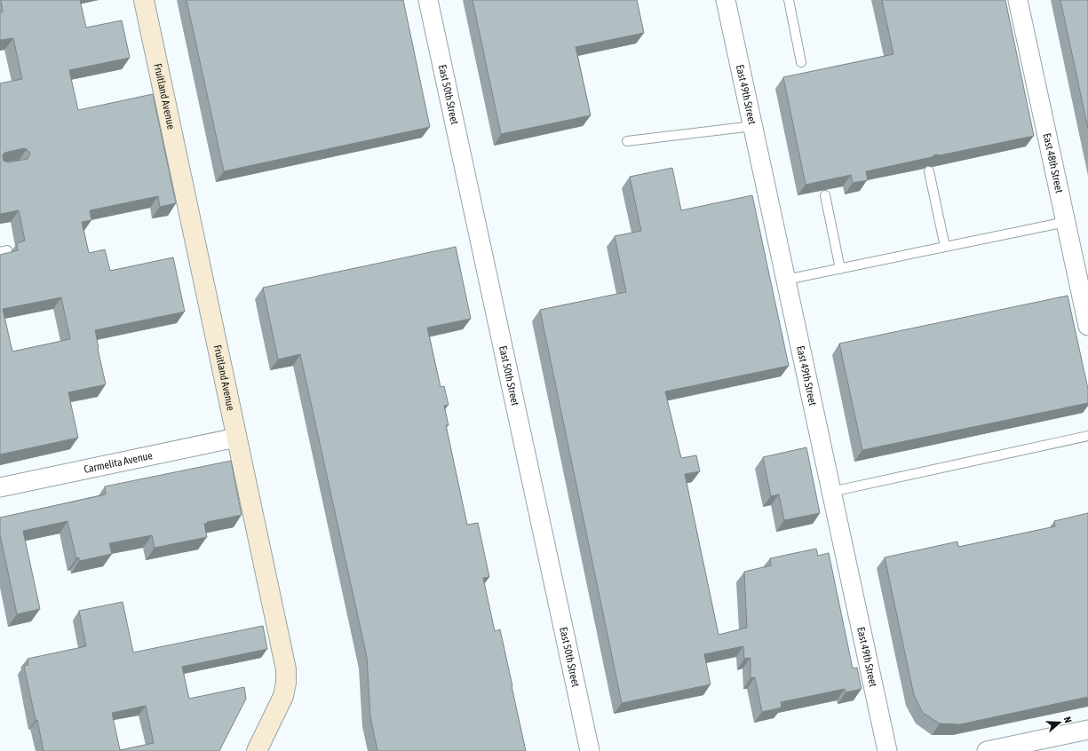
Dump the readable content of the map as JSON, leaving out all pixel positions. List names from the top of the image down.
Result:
{
  "streets": {
    "street": [
      "East 50th Street",
      "East 49th Street",
      "Fruitland Avenue",
      "East 48th Street",
      "Carmelita Avenue"
    ]
  },
  "crossings": [
    ["Fruitland Avenue", "Carmelita Avenue"]
  ],
  "north": "right"
}
